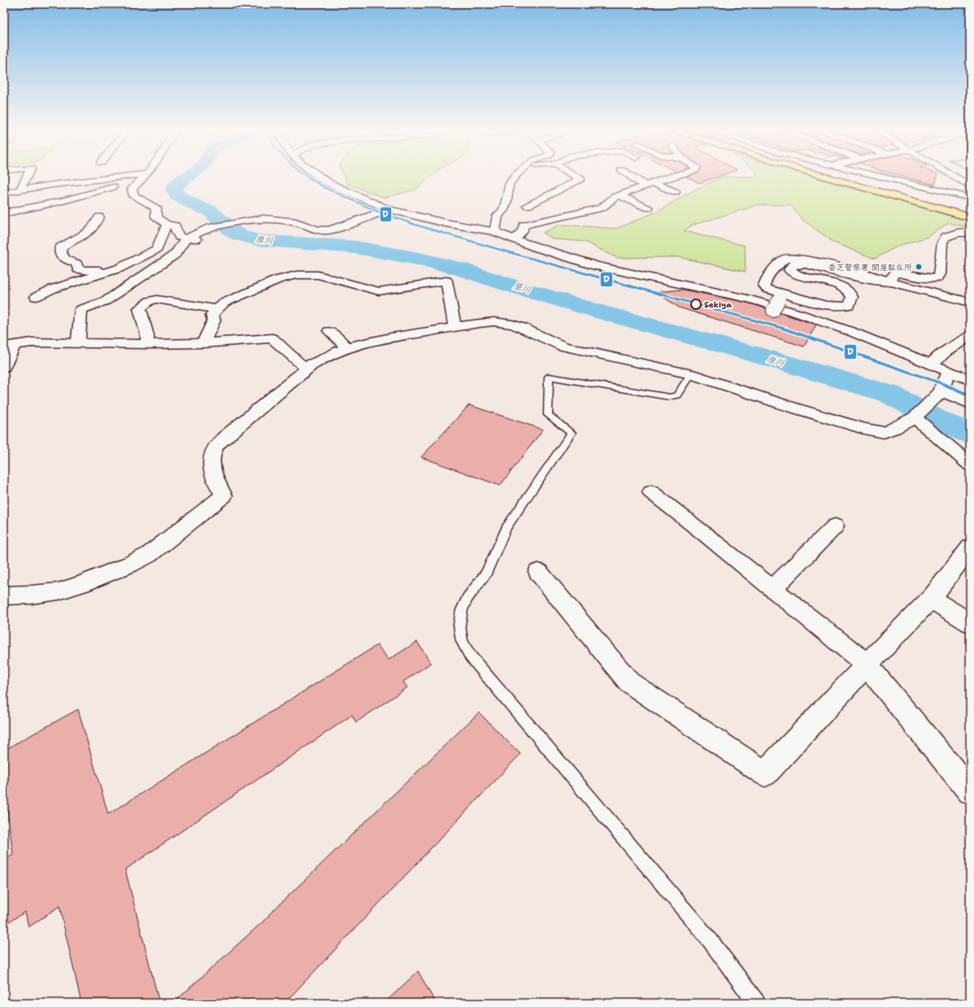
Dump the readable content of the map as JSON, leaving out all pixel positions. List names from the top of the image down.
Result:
{
  "water": ["原川"],
  "places": ["香芝警察署 関屋駐在所", "Sekiya"],
  "lines": ["transit line D"]
}
